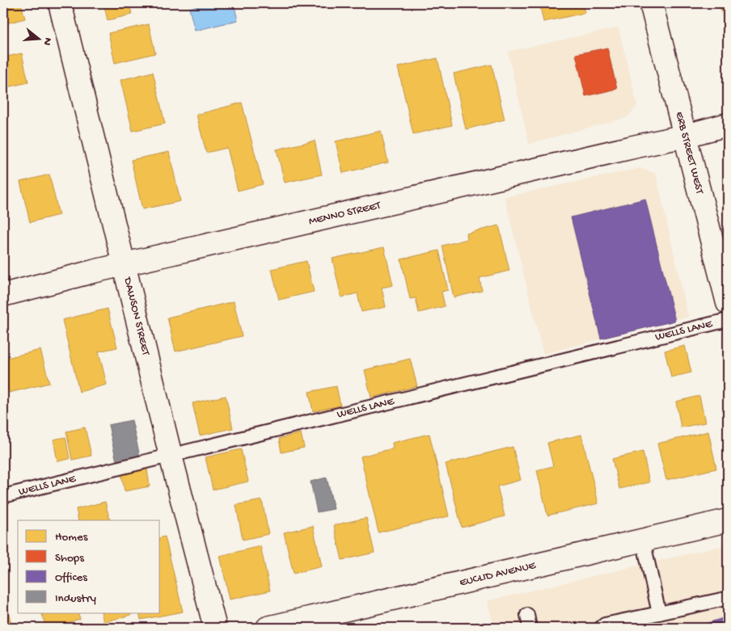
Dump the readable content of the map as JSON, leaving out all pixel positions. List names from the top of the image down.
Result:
{
  "streets": {
    "street": [
      "ERB STREET WEST",
      "MENNO STREET",
      "DAWSON STREET",
      "EUCLID AVENUE"
    ],
    "lane": ["WELLS LANE"]
  },
  "crossings": [
    ["ERB STREET WEST", "MENNO STREET"],
    ["MENNO STREET", "DAWSON STREET"],
    ["DAWSON STREET", "WELLS LANE"]
  ],
  "legend": [
    "Homes",
    "Shops",
    "Offices",
    "Industry"
  ],
  "north": "right"
}
